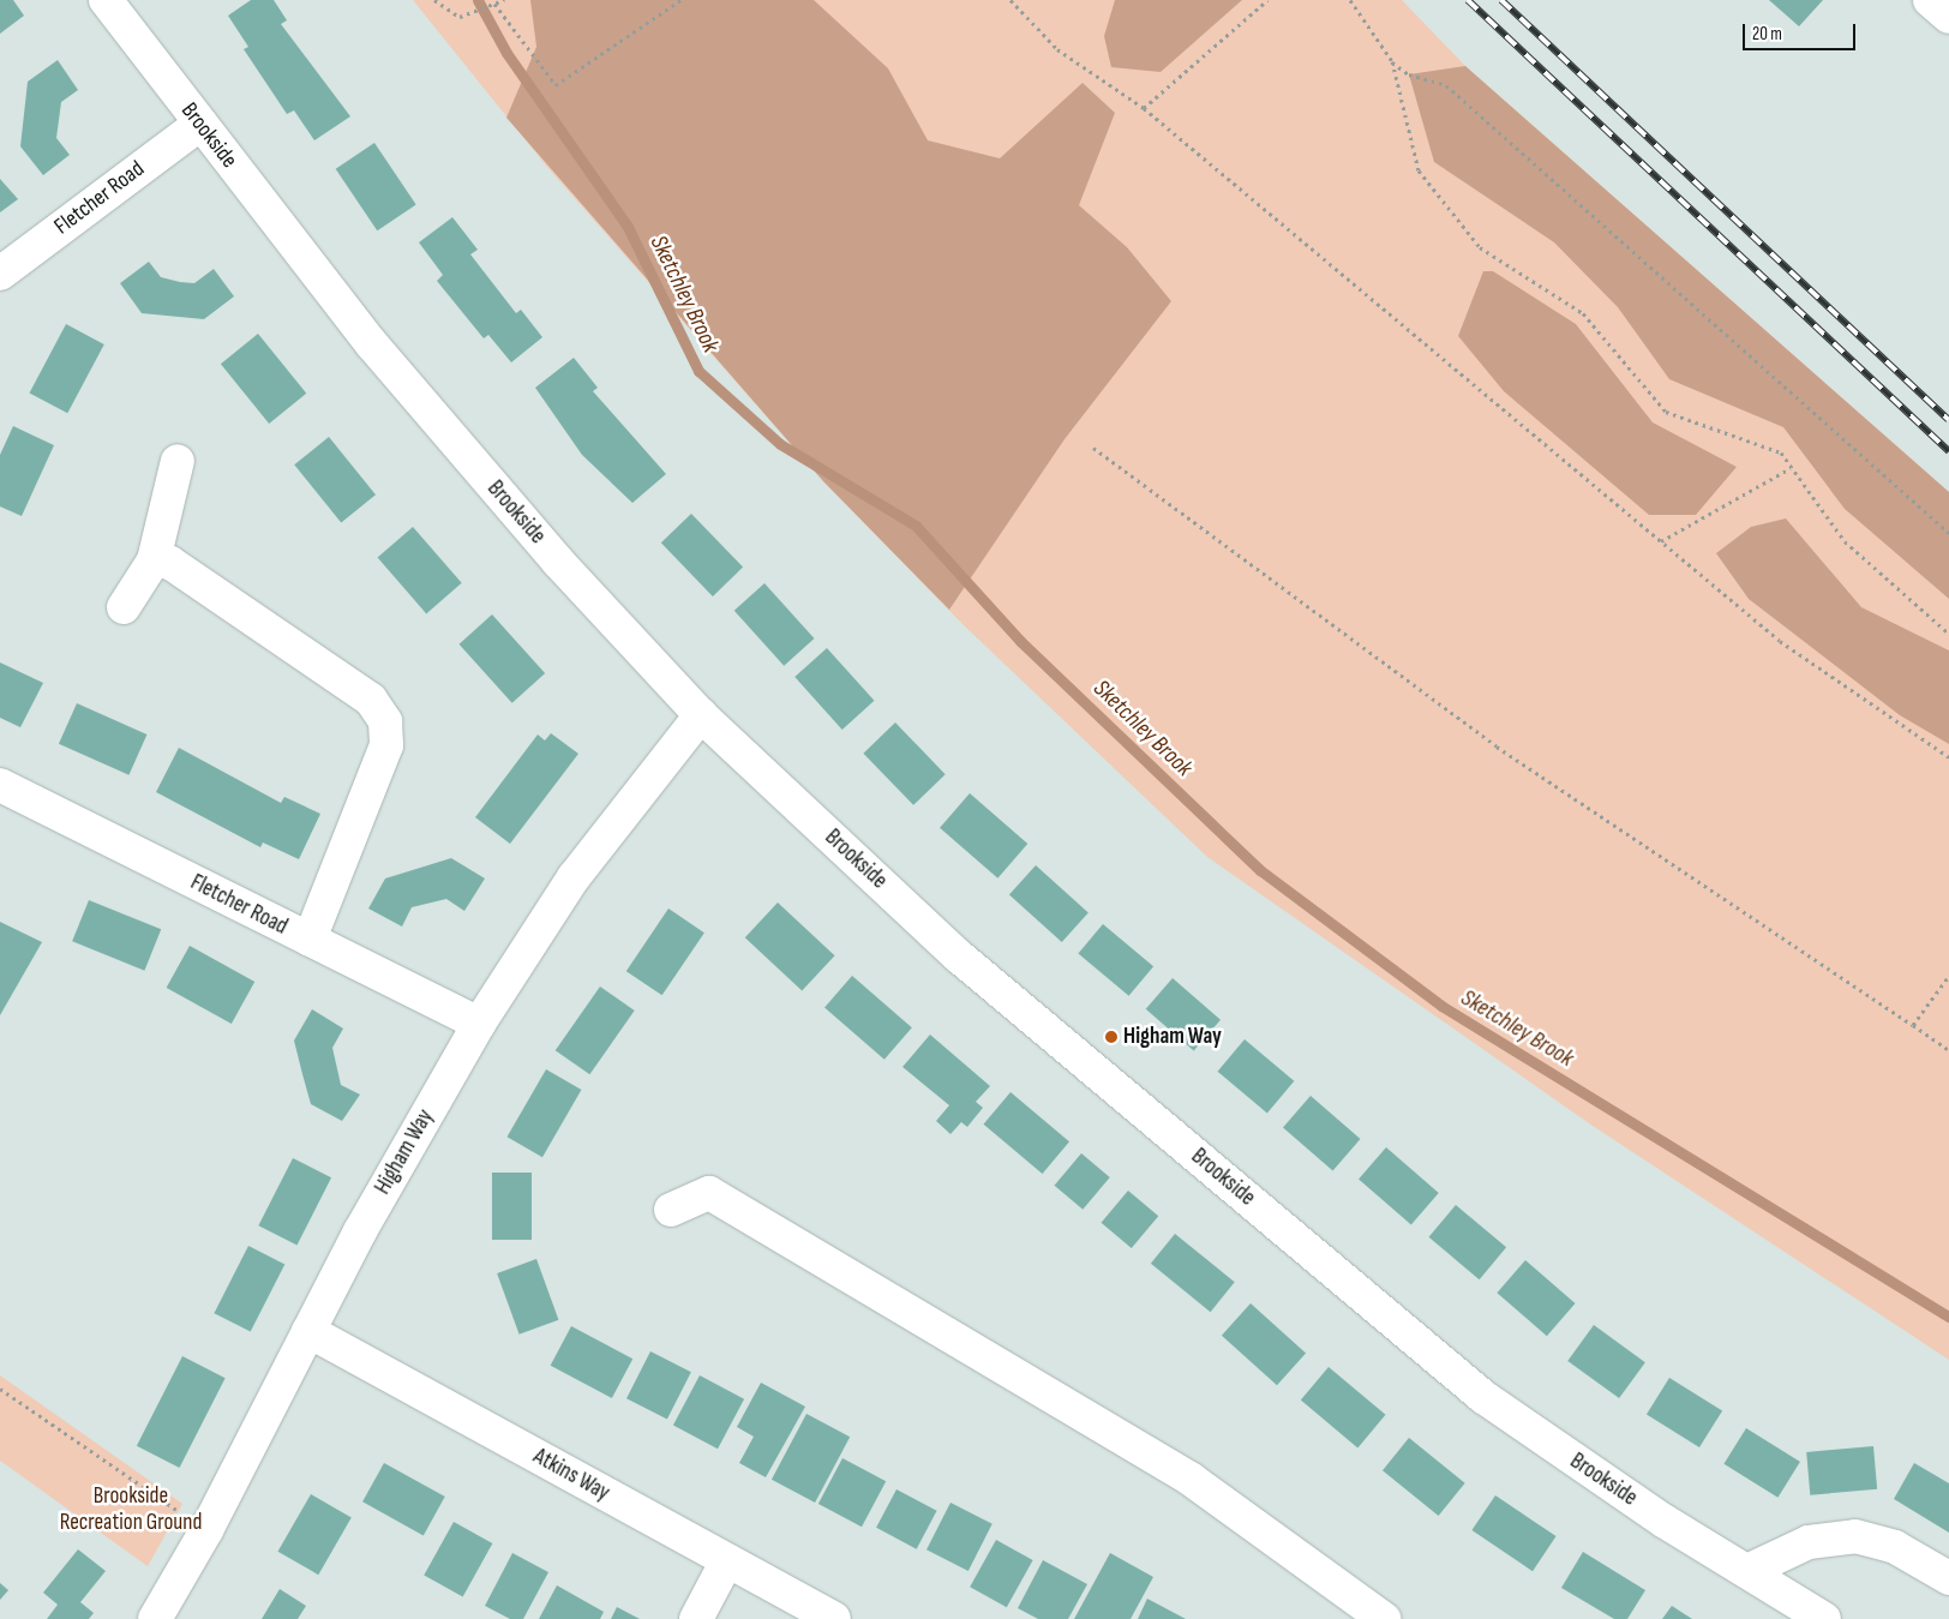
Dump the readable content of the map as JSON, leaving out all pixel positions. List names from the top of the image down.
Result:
{
  "streets": {
    "street": [
      "Brookside",
      "Fletcher Road",
      "Higham Way",
      "Atkins Way"
    ]
  },
  "crossings": [
    ["Brookside", "Fletcher Road"],
    ["Brookside", "Higham Way"],
    ["Fletcher Road", "Higham Way"],
    ["Higham Way", "Atkins Way"]
  ],
  "water": ["Sketchley Brook"],
  "parks": ["Brookside Recreation Ground"],
  "places": ["Higham Way"],
  "scale_bar": "20 m"
}
